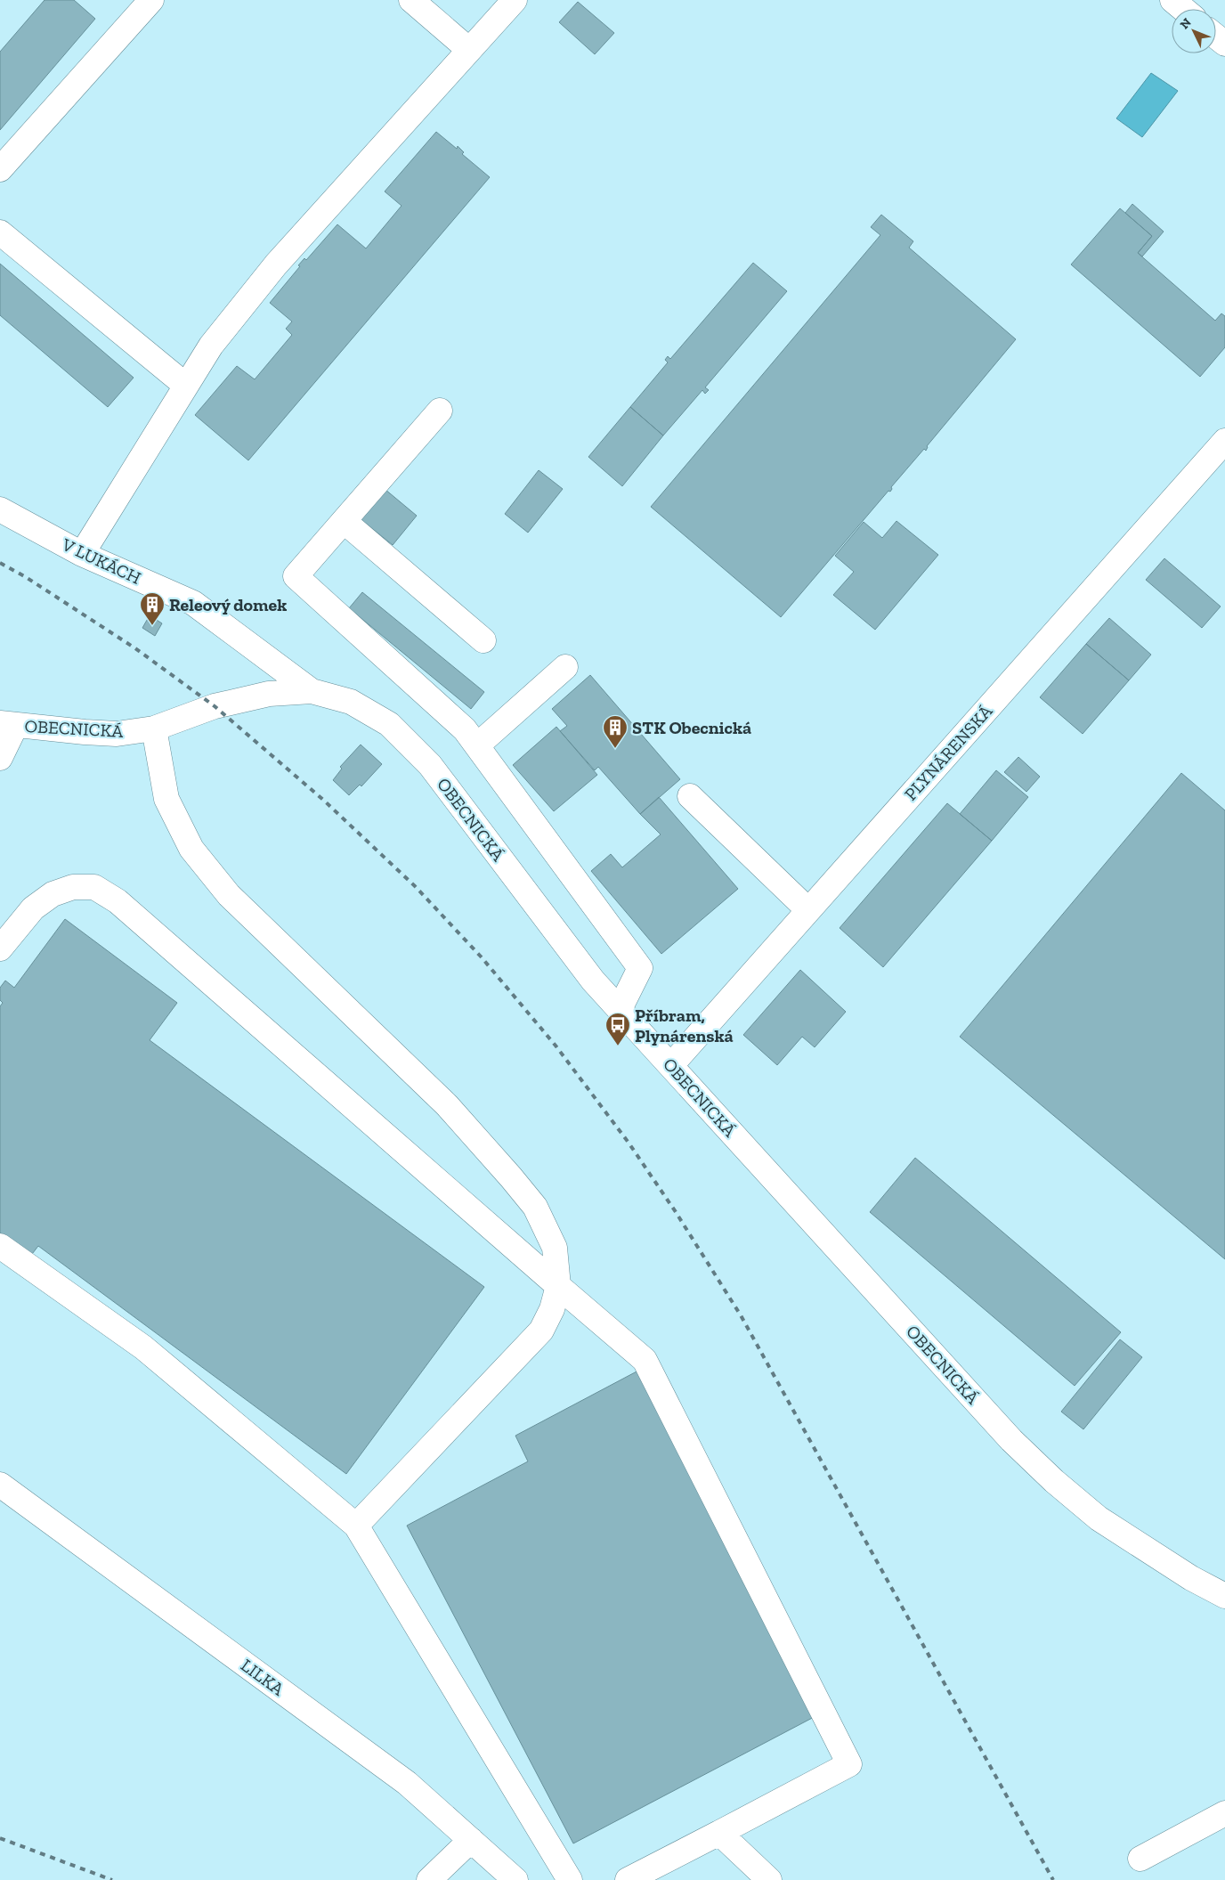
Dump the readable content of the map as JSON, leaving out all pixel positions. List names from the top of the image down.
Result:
{
  "streets": {
    "street": [
      "V LUKÁCH",
      "OBECNICKÁ",
      "PLYNÁRENSKÁ",
      "LILKA"
    ]
  },
  "crossings": [
    ["V LUKÁCH", "OBECNICKÁ"],
    ["OBECNICKÁ", "PLYNÁRENSKÁ"]
  ],
  "places": {
    "building": ["Releový domek", "STK Obecnická"],
    "bus stop": ["Příbram, Plynárenská"]
  },
  "north": "top left"
}
